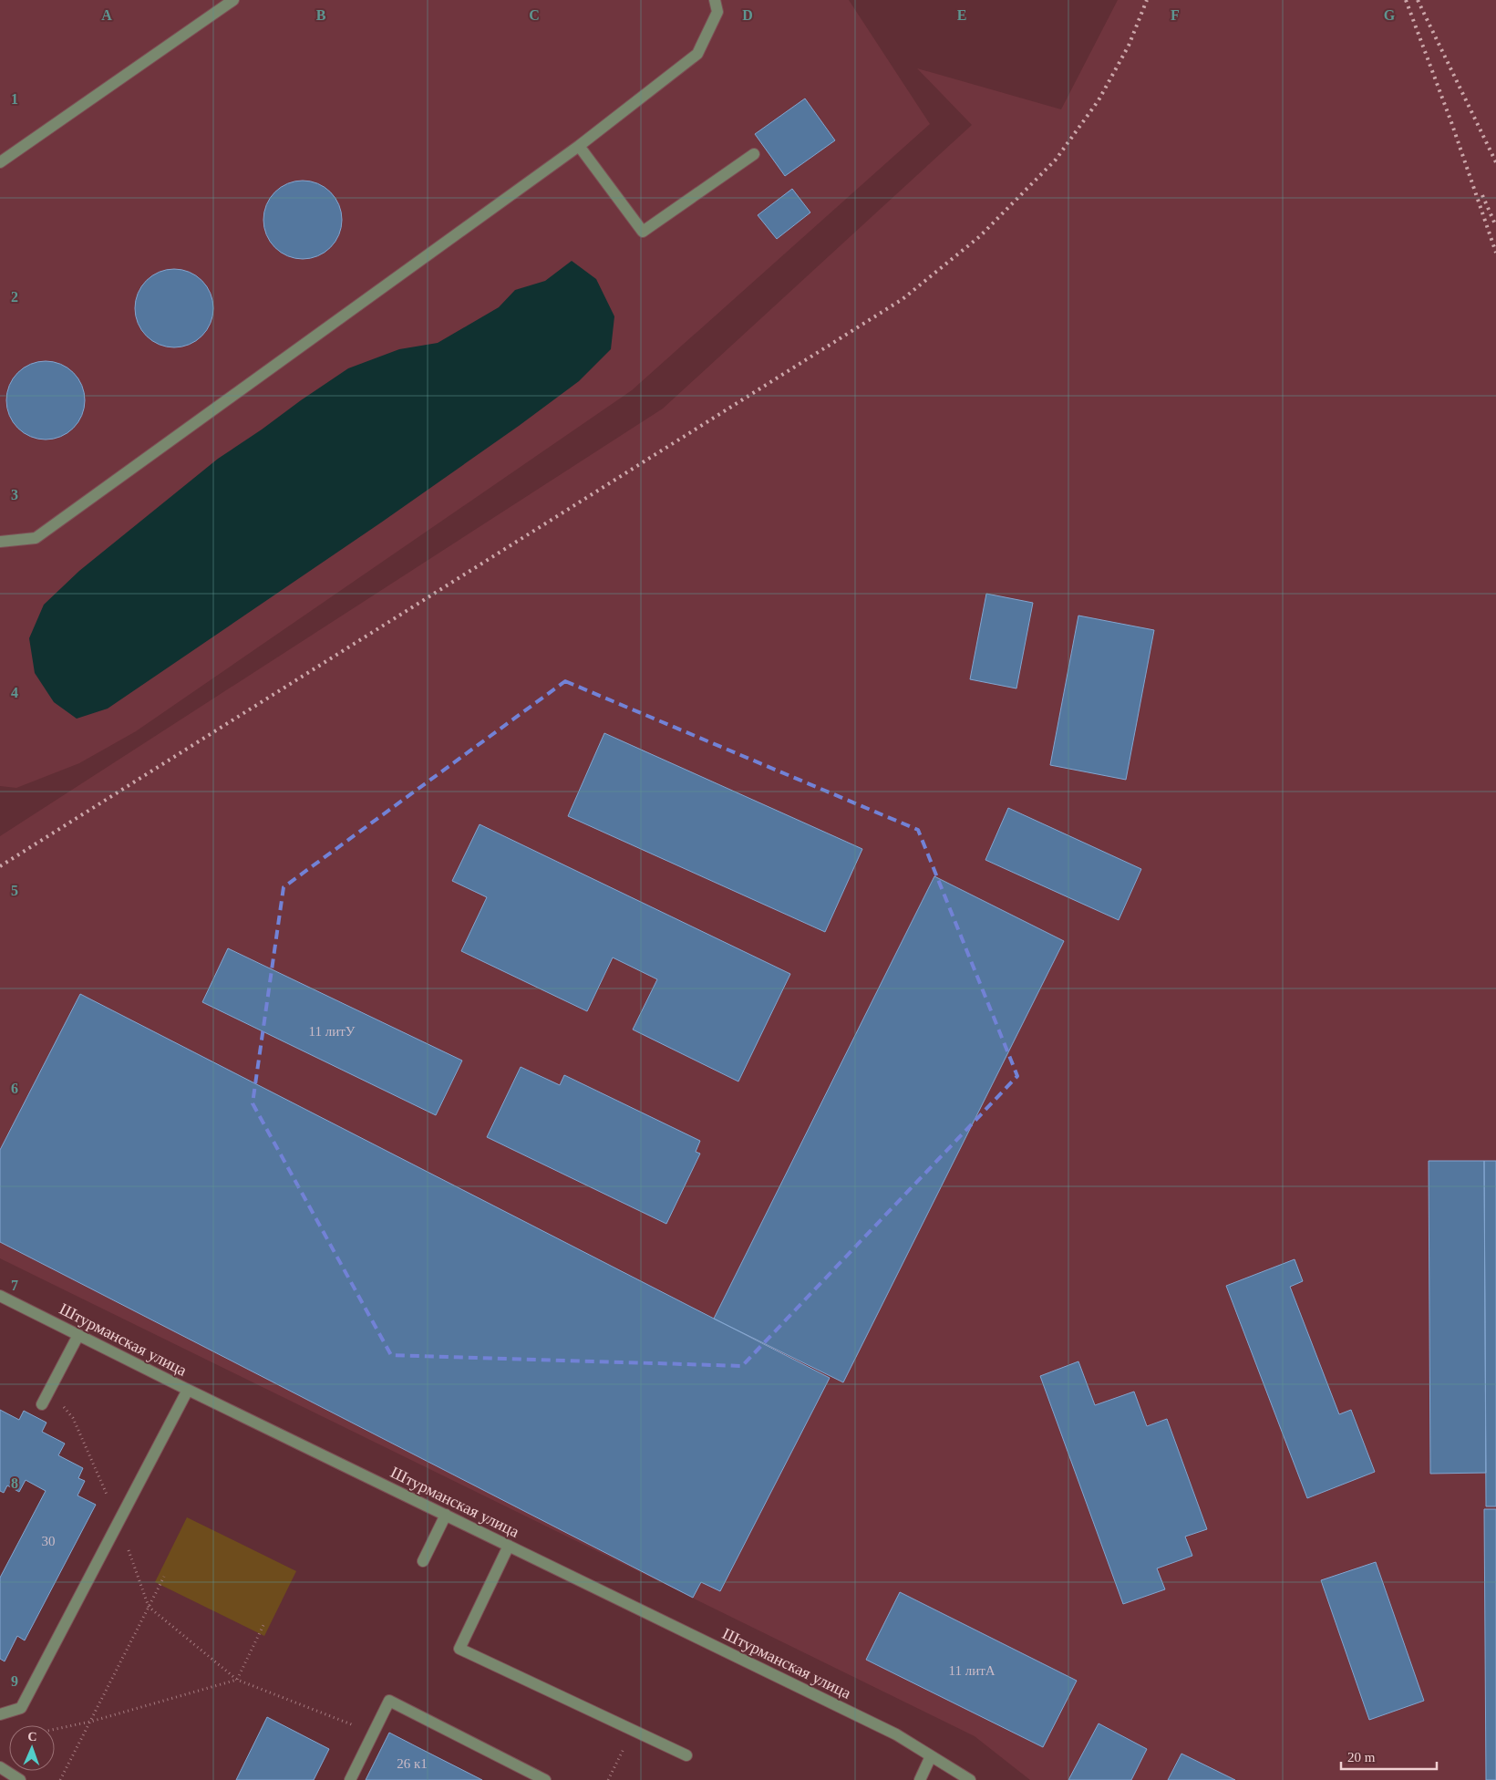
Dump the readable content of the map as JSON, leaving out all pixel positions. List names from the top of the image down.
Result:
{
  "streets": {
    "street": ["Штурманская улица"]
  },
  "house_numbers": [
    "11 литУ",
    "30",
    "11 литА",
    "26 к1"
  ],
  "scale_bar": "20 m",
  "north": "top",
  "grid": {
    "columns": [
      "A",
      "B",
      "C",
      "D",
      "E",
      "F",
      "G"
    ],
    "rows": [
      "1",
      "2",
      "3",
      "4",
      "5",
      "6",
      "7",
      "8",
      "9"
    ]
  }
}
